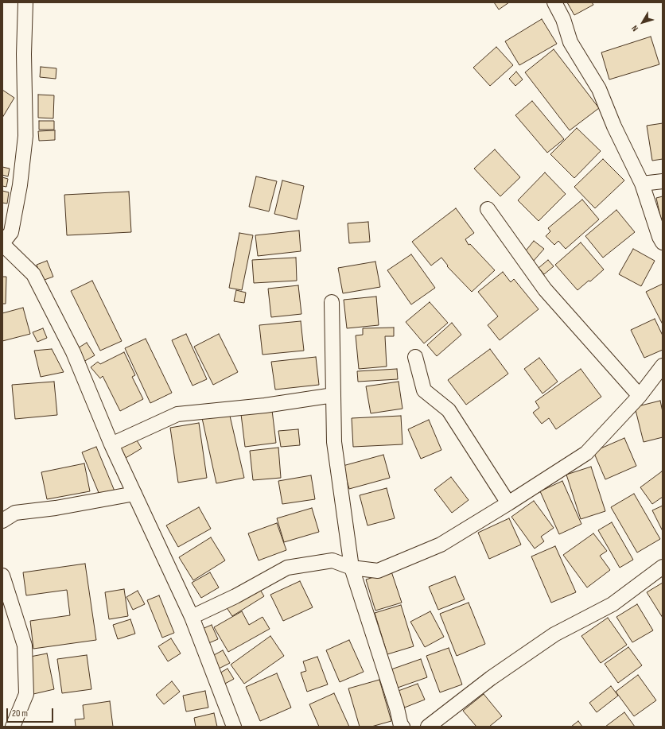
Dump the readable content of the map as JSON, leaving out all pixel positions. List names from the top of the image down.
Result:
{
  "scale_bar": "20 m",
  "north": "bottom left"
}
